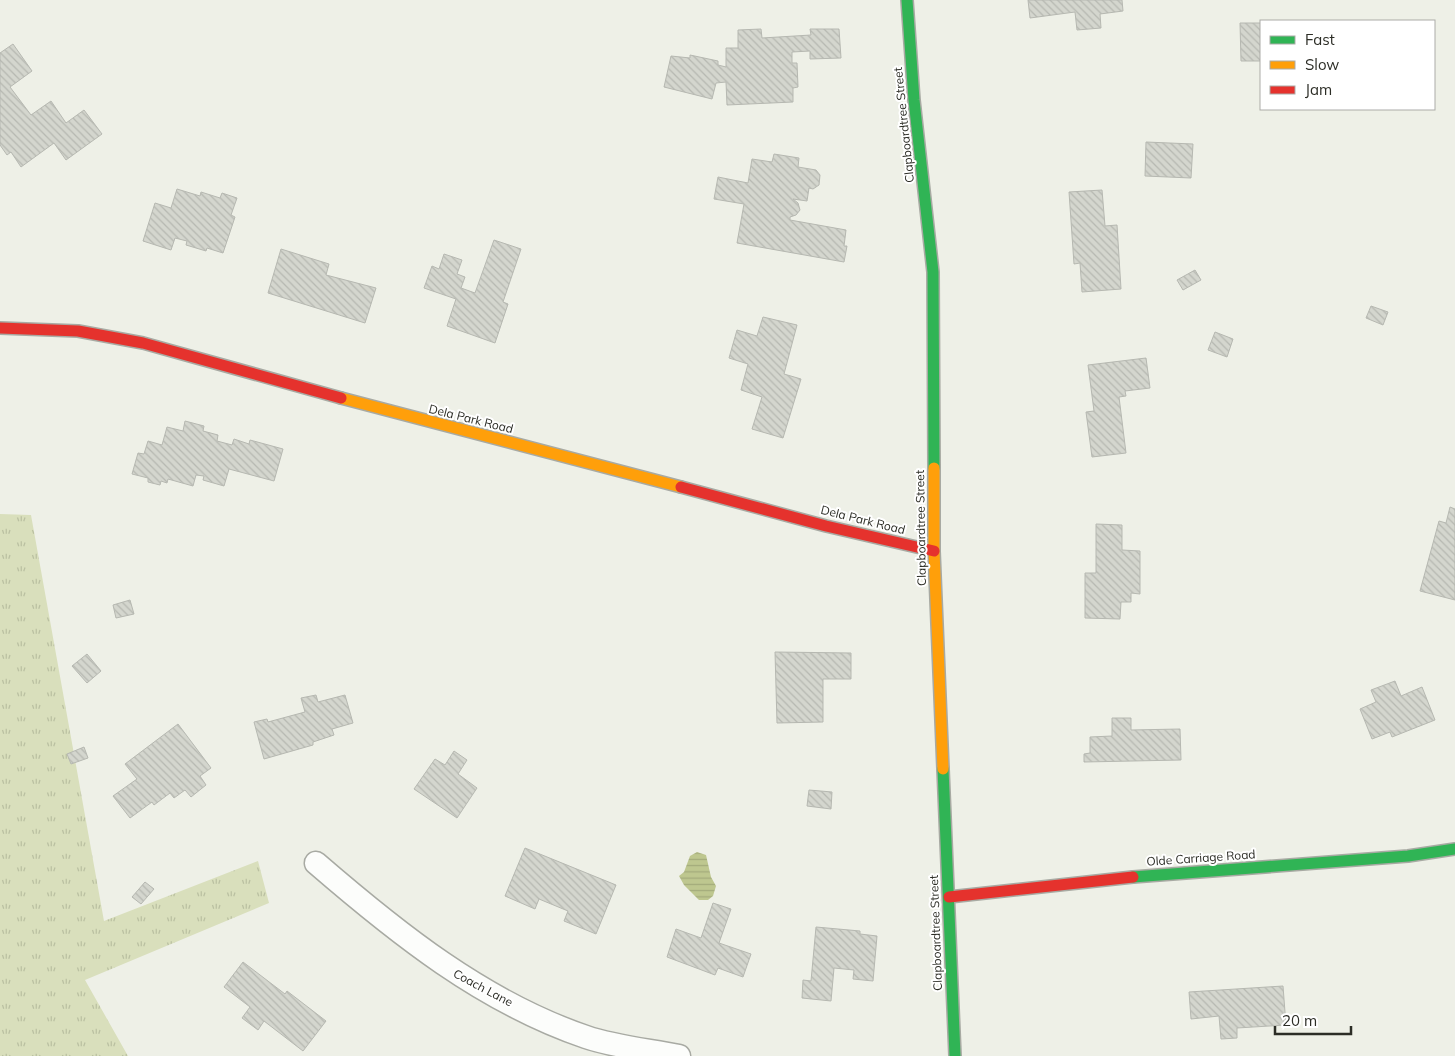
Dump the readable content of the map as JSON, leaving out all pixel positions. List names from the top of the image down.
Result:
{
  "streets": {
    "street": [
      "Clapboardtree Street",
      "Dela Park Road",
      "Olde Carriage Road",
      "Coach Lane"
    ]
  },
  "crossings": [
    ["Clapboardtree Street", "Dela Park Road"],
    ["Clapboardtree Street", "Olde Carriage Road"]
  ],
  "legend": ["Fast", "Slow", "Jam"],
  "scale_bar": "20 m"
}
